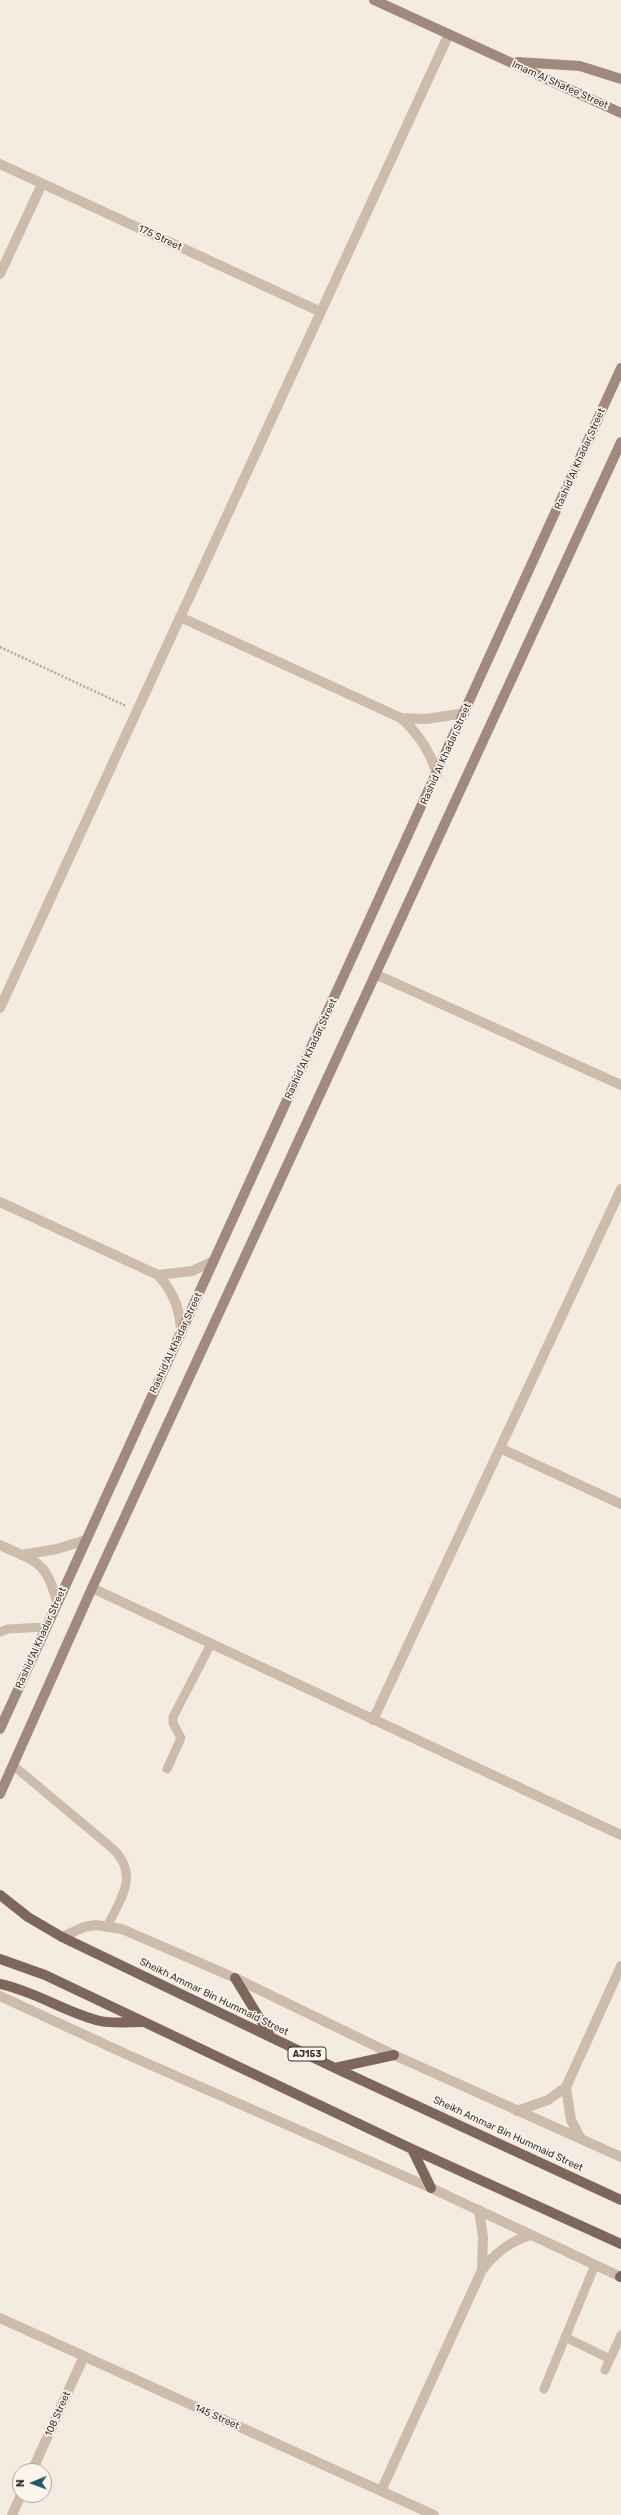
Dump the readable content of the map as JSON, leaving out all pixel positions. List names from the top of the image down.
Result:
{
  "streets": {
    "main road": ["Sheikh Ammar Bin Hummaid Street", "AJ153"],
    "street": [
      "Imam Al Shafee Street",
      "175 Street",
      "Rashid Al Khadar Street",
      "108 Street",
      "145 Street"
    ]
  },
  "crossings": [
    ["108 Street", "145 Street"]
  ],
  "north": "left"
}
